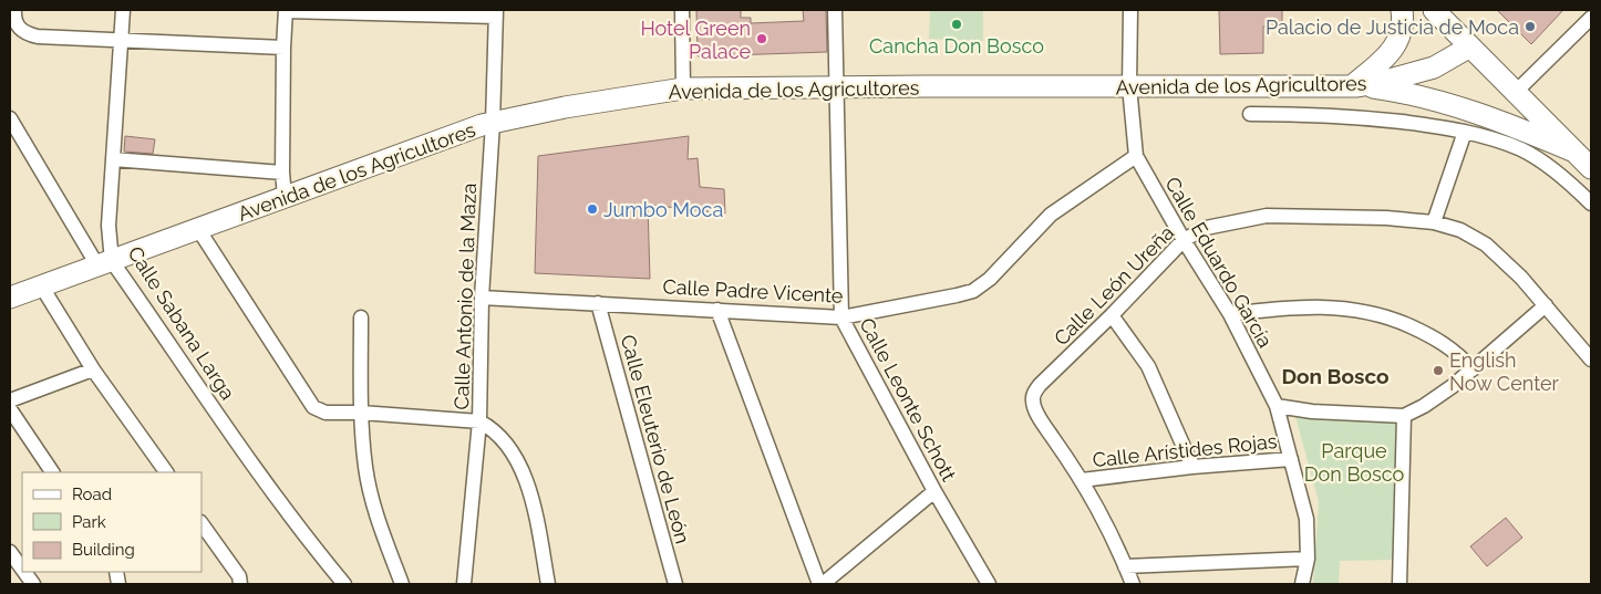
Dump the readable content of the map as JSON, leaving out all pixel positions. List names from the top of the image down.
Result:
{
  "streets": {
    "main road": ["Avenida de los Agricultores"],
    "street": [
      "Calle Eduardo García",
      "Calle León Ureña",
      "Calle Padre Vicente",
      "Calle Antonio de la Maza",
      "Calle Sabana Larga",
      "Calle Leonte Schott",
      "Calle Eleuterio de León",
      "Calle Arístides Rojas"
    ]
  },
  "crossings": [
    ["Avenida de los Agricultores", "Calle Eduardo García"],
    ["Avenida de los Agricultores", "Calle Antonio de la Maza"],
    ["Avenida de los Agricultores", "Calle Sabana Larga"],
    ["Avenida de los Agricultores", "Calle Leonte Schott"],
    ["Calle Eduardo García", "Calle León Ureña"],
    ["Calle Eduardo García", "Calle Padre Vicente"],
    ["Calle Eduardo García", "Calle Arístides Rojas"],
    ["Calle León Ureña", "Calle Arístides Rojas"],
    ["Calle Padre Vicente", "Calle Antonio de la Maza"],
    ["Calle Padre Vicente", "Calle Leonte Schott"],
    ["Calle Padre Vicente", "Calle Eleuterio de León"]
  ],
  "districts": ["Don Bosco"],
  "parks": ["Parque Don Bosco"],
  "places": [
    "Cancha Don Bosco",
    "Palacio de Justicia de Moca",
    "Hotel Green Palace",
    "Jumbo Moca",
    "English Now Center"
  ],
  "legend": ["Road", "Park", "Building"]
}
